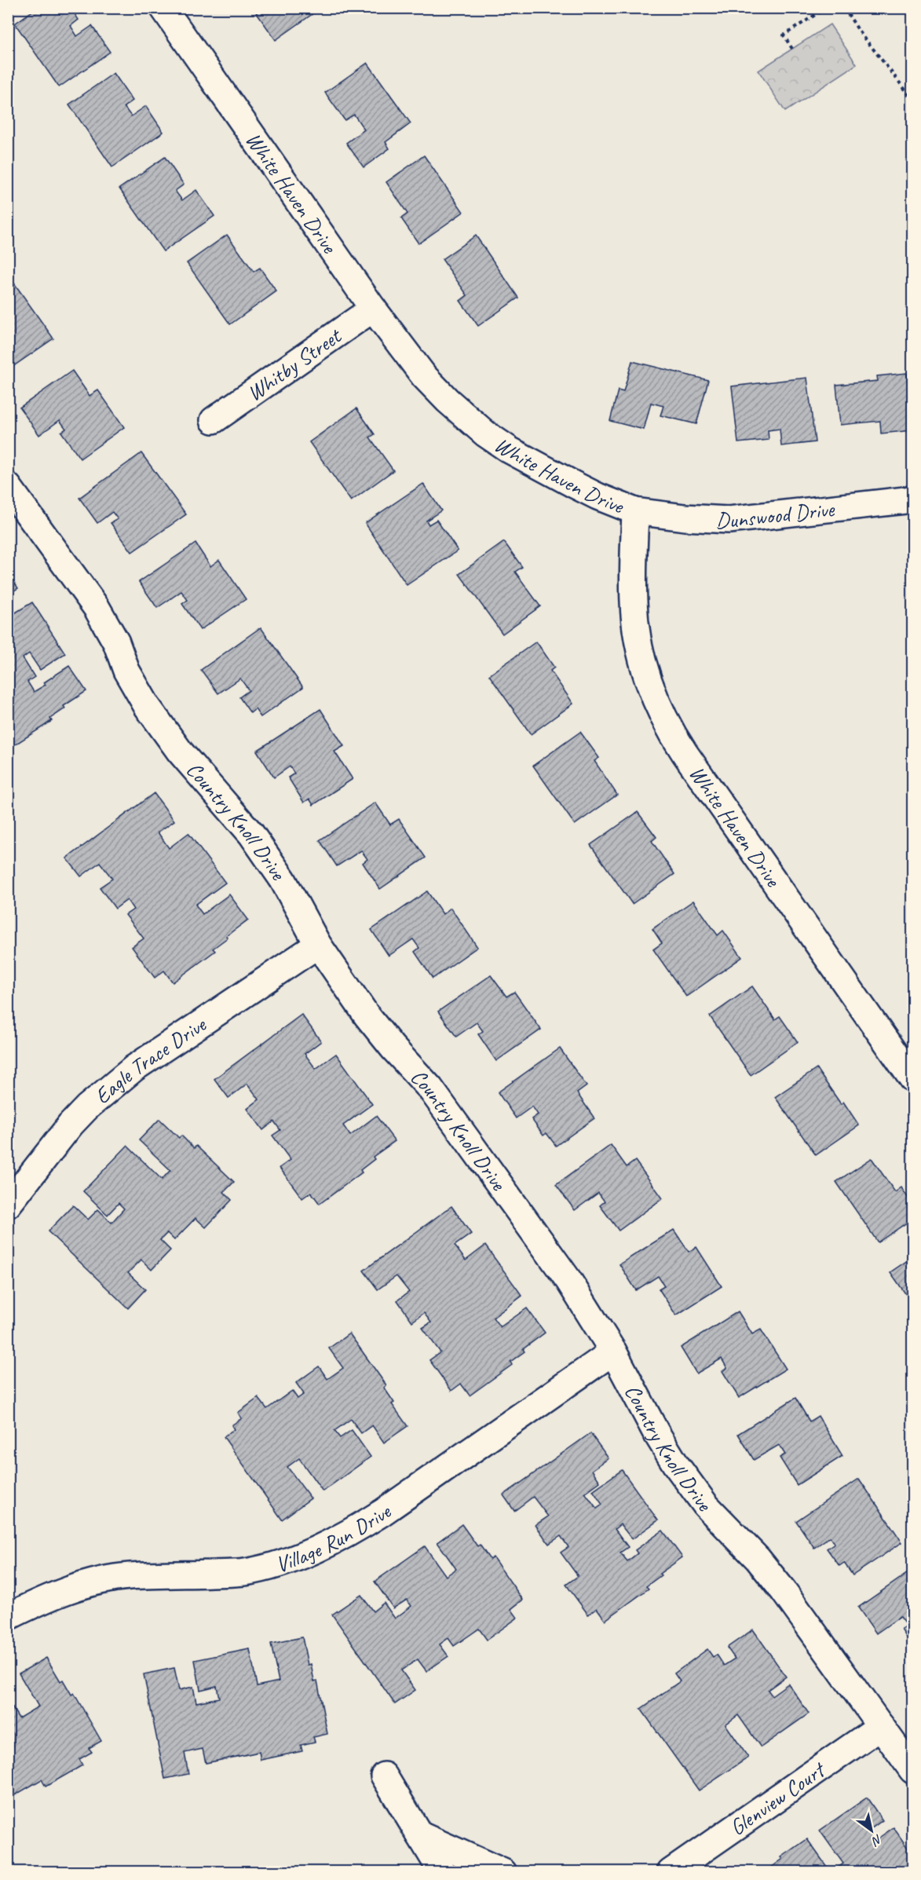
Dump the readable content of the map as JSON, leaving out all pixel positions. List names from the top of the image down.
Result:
{
  "streets": {
    "street": [
      "White Haven Drive",
      "Whitby Street",
      "Dunswood Drive",
      "Country Knoll Drive",
      "Eagle Trace Drive",
      "Village Run Drive",
      "Glenview Court"
    ]
  },
  "crossings": [
    ["White Haven Drive", "Whitby Street"],
    ["White Haven Drive", "Dunswood Drive"],
    ["Country Knoll Drive", "Eagle Trace Drive"],
    ["Country Knoll Drive", "Village Run Drive"],
    ["Country Knoll Drive", "Glenview Court"]
  ],
  "north": "bottom right"
}
